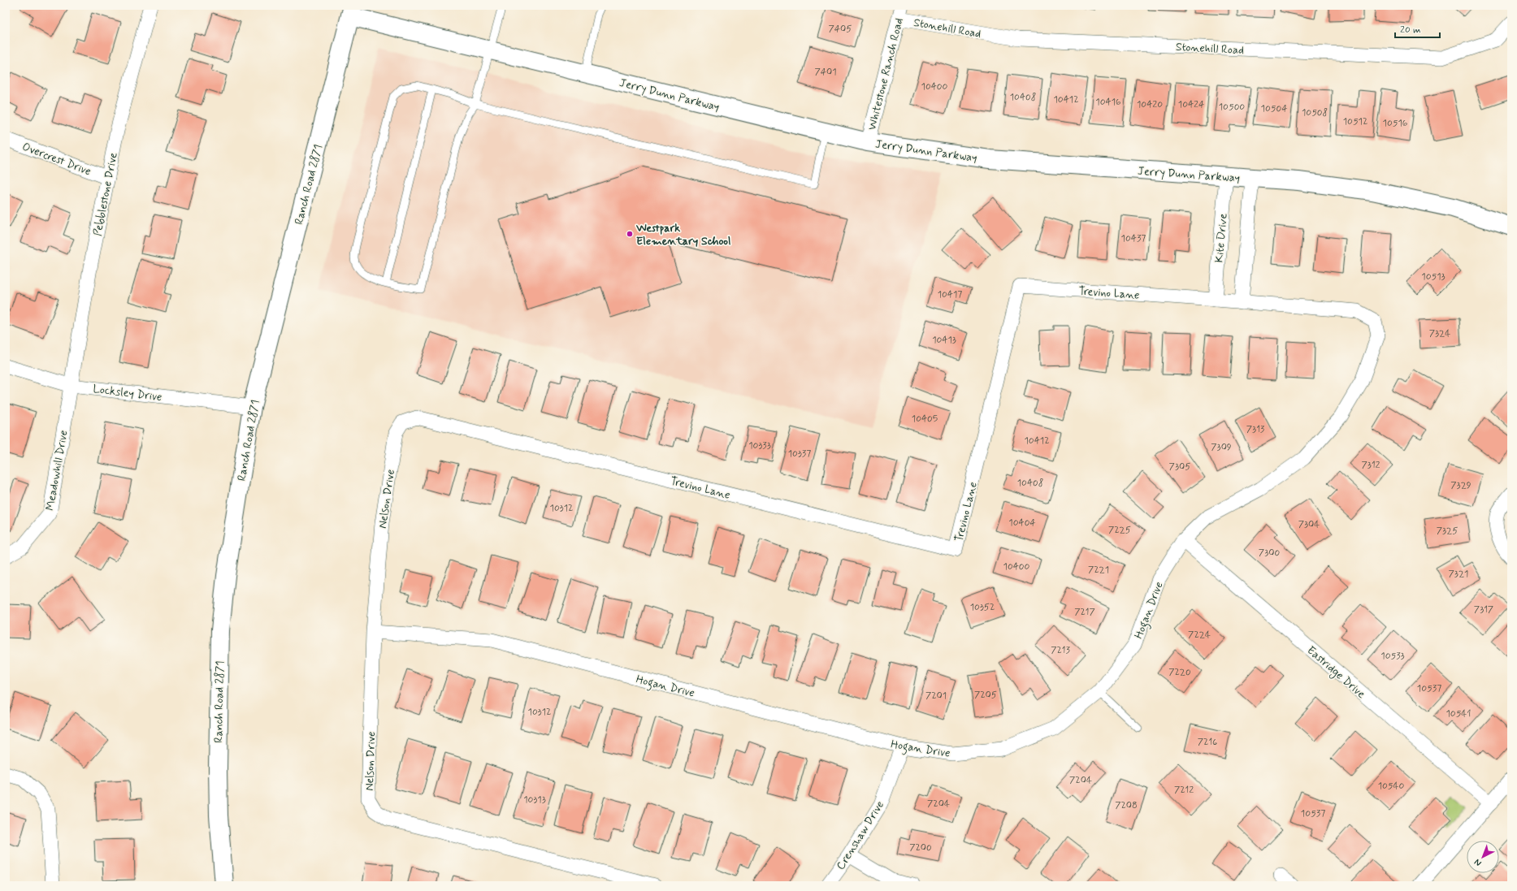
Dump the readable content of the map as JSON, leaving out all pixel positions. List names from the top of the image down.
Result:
{
  "streets": {
    "street": [
      "Stonehill Road",
      "Whitestone Ranch Road",
      "Jerry Dunn Parkway",
      "Overcrest Drive",
      "Ranch Road 2871",
      "Pebblestone Drive",
      "Kite Drive",
      "Trevino Lane",
      "Locksley Drive",
      "Meadowhill Drive",
      "Nelson Drive",
      "Hogan Drive",
      "Eastridge Drive",
      "Crenshaw Drive"
    ]
  },
  "crossings": [
    ["Stonehill Road", "Whitestone Ranch Road"],
    ["Whitestone Ranch Road", "Jerry Dunn Parkway"],
    ["Jerry Dunn Parkway", "Ranch Road 2871"],
    ["Jerry Dunn Parkway", "Kite Drive"],
    ["Overcrest Drive", "Pebblestone Drive"],
    ["Ranch Road 2871", "Locksley Drive"],
    ["Pebblestone Drive", "Locksley Drive"],
    ["Pebblestone Drive", "Meadowhill Drive"],
    ["Kite Drive", "Trevino Lane"],
    ["Trevino Lane", "Nelson Drive"],
    ["Trevino Lane", "Hogan Drive"],
    ["Locksley Drive", "Meadowhill Drive"],
    ["Nelson Drive", "Hogan Drive"],
    ["Hogan Drive", "Eastridge Drive"],
    ["Hogan Drive", "Crenshaw Drive"]
  ],
  "places": ["Westpark Elementary School"],
  "house_numbers": [
    "7405",
    "7401",
    "10400",
    "10408",
    "10412",
    "10416",
    "10420",
    "10424",
    "10500",
    "10504",
    "10508",
    "10512",
    "10516",
    "10437",
    "10513",
    "10417",
    "7324",
    "10413",
    "10405",
    "7313",
    "10412",
    "10333",
    "7309",
    "10337",
    "7312",
    "7305",
    "10408",
    "7329",
    "10312",
    "10404",
    "7304",
    "7225",
    "7325",
    "7300",
    "10400",
    "7221",
    "7321",
    "10352",
    "7317",
    "7217",
    "7224",
    "7213",
    "10533",
    "7220",
    "10537",
    "7205",
    "7201",
    "10312",
    "10541",
    "7216",
    "7204",
    "10540",
    "7212",
    "10313",
    "7204",
    "7208",
    "10537",
    "7200"
  ],
  "scale_bar": "20 m",
  "north": "bottom left"
}
